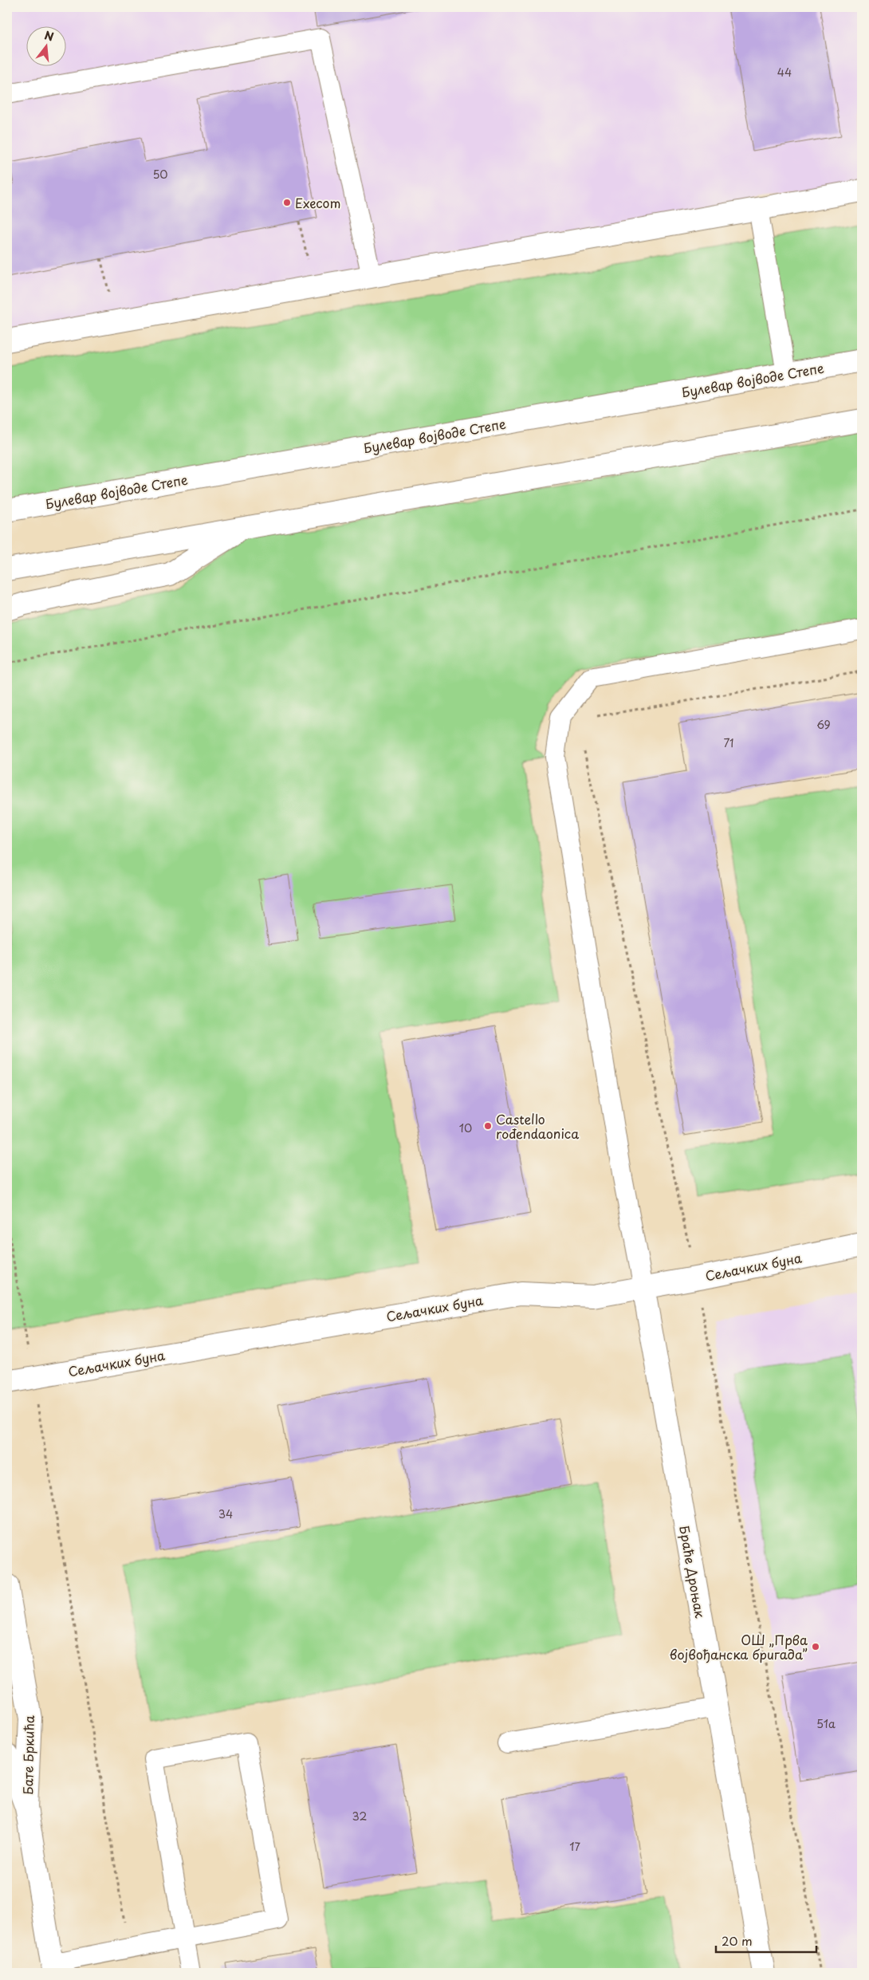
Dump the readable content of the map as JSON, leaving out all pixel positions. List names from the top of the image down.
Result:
{
  "streets": {
    "street": [
      "Булевар војводе Степе",
      "Сељачких буна",
      "Браће Дроњак",
      "Бате Бркића"
    ]
  },
  "crossings": [
    ["Сељачких буна", "Браће Дроњак"]
  ],
  "places": ["Execom", "Castello rođendaonica", "ОШ „Прва војвођанска бригада”"],
  "house_numbers": [
    "44",
    "50",
    "69",
    "71",
    "10",
    "34",
    "51a",
    "32",
    "17"
  ],
  "scale_bar": "20 m",
  "north": "top"
}
